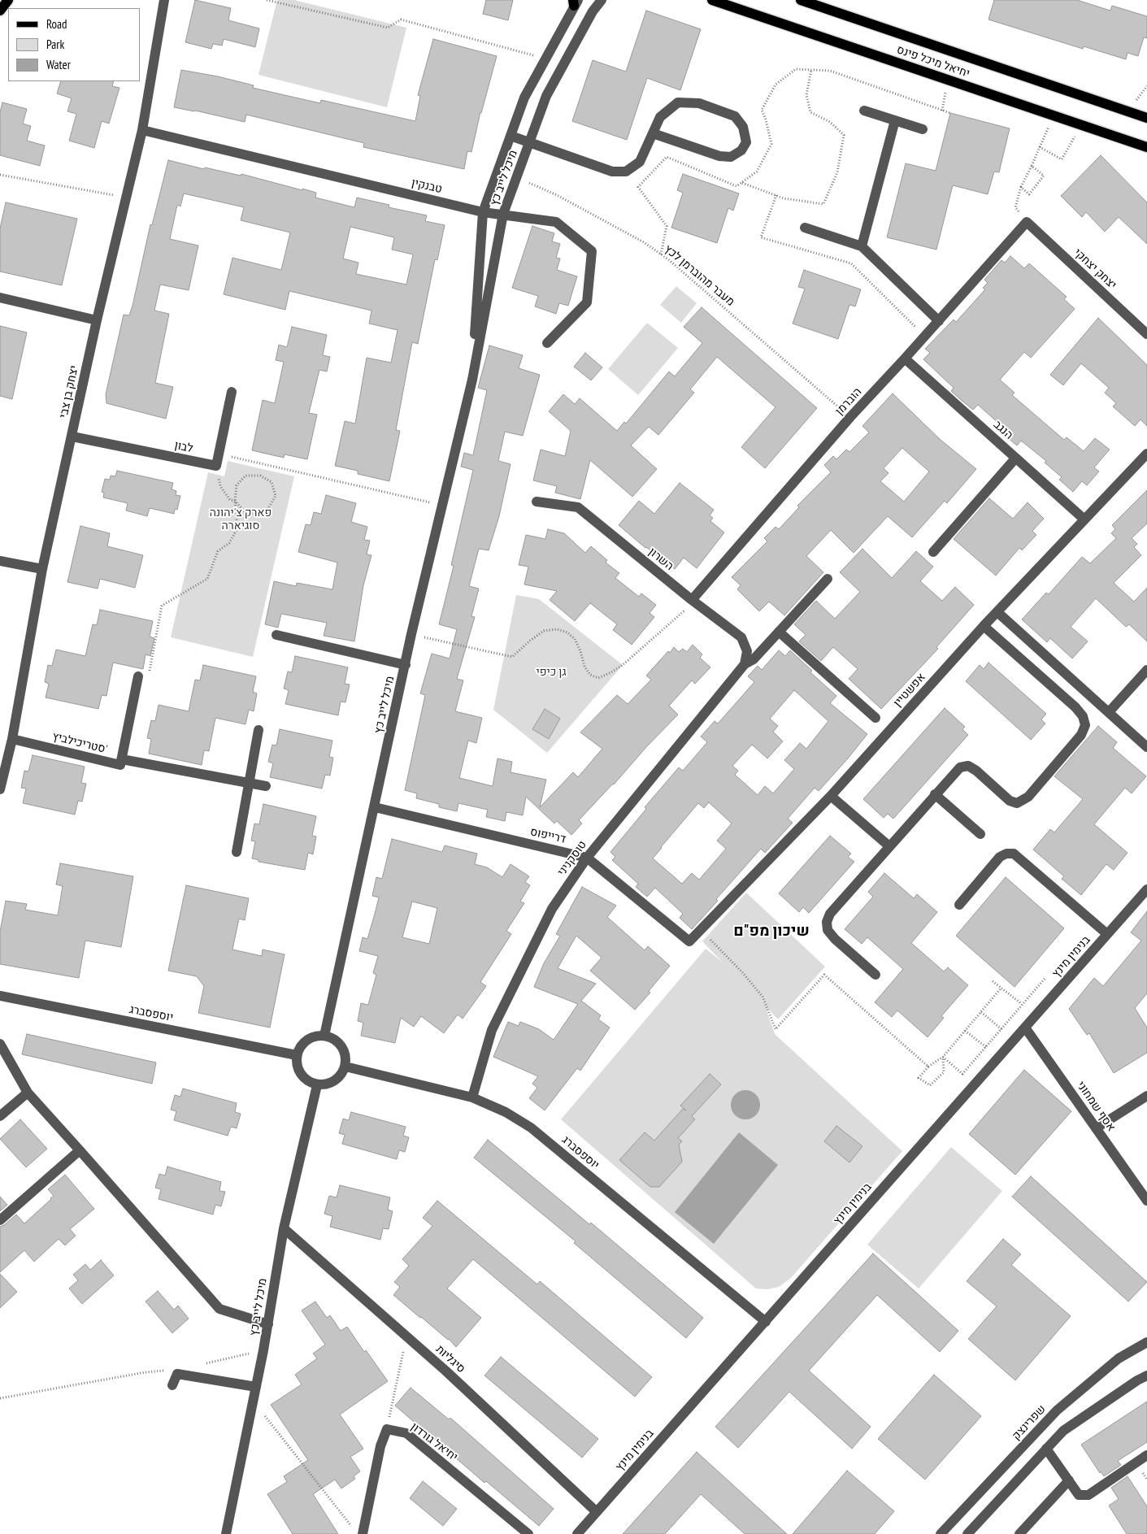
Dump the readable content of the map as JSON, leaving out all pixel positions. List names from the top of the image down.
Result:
{
  "streets": {
    "main road": ["יחיאל מיכל פינס"],
    "street": [
      "מיכל לייב כץ",
      "טבנקין",
      "יצחק יצחקי",
      "יצחק בן צבי",
      "הוברמן",
      "הנגב",
      "לבון",
      "השרון",
      "אפשטיין",
      "סטריכילביץ'",
      "דרייפוס",
      "טוסקניני",
      "בנימין מינץ",
      "יוספסברג",
      "אסף שמחוני",
      "סיגליות",
      "שפרינצק",
      "יחיאל גורדון"
    ],
    "path": ["מעבר מהוברמן לכץ"]
  },
  "crossings": [
    ["מיכל לייב כץ", "טבנקין"],
    ["מיכל לייב כץ", "מעבר מהוברמן לכץ"],
    ["מיכל לייב כץ", "דרייפוס"],
    ["מיכל לייב כץ", "יוספסברג"],
    ["מיכל לייב כץ", "סיגליות"],
    ["טבנקין", "יצחק בן צבי"],
    ["יצחק יצחקי", "הוברמן"],
    ["מעבר מהוברמן לכץ", "הוברמן"],
    ["יצחק בן צבי", "לבון"],
    ["יצחק בן צבי", "סטריכילביץ'"],
    ["הוברמן", "הנגב"],
    ["הוברמן", "השרון"],
    ["הנגב", "אפשטיין"],
    ["השרון", "טוסקניני"],
    ["אפשטיין", "דרייפוס"],
    ["דרייפוס", "טוסקניני"],
    ["טוסקניני", "יוספסברג"],
    ["בנימין מינץ", "יוספסברג"],
    ["בנימין מינץ", "אסף שמחוני"],
    ["בנימין מינץ", "סיגליות"]
  ],
  "districts": ["שיכון מפ\"ם"],
  "parks": ["פארק צ'יהונה סוגיארה", "גן כיפי"],
  "legend": ["Road", "Park", "Water"]
}
